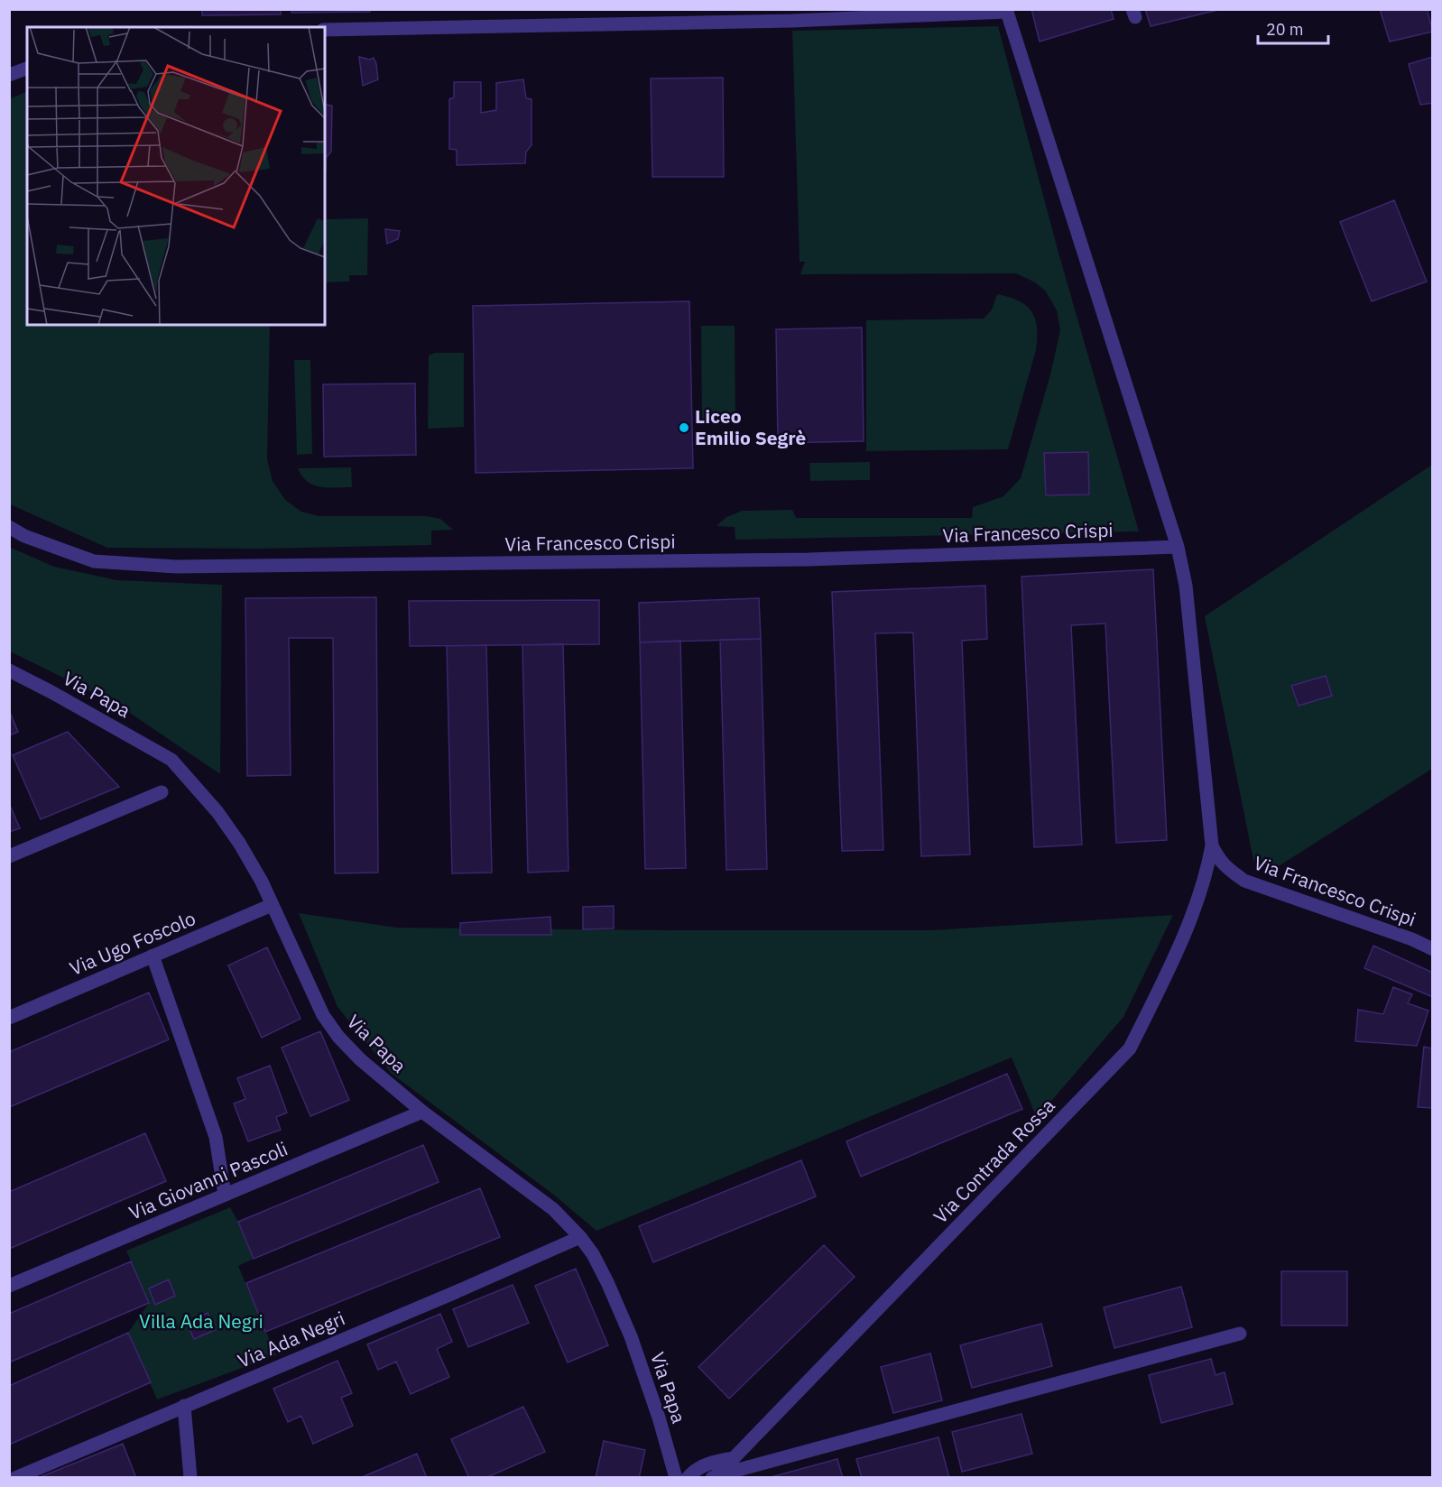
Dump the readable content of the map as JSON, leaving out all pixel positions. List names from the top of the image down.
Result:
{
  "streets": {
    "street": [
      "Via Francesco Crispi",
      "Via Papa",
      "Via Ugo Foscolo",
      "Via Contrada Rossa",
      "Via Giovanni Pascoli",
      "Via Ada Negri"
    ]
  },
  "crossings": [
    ["Via Francesco Crispi", "Via Contrada Rossa"],
    ["Via Papa", "Via Ugo Foscolo"],
    ["Via Papa", "Via Giovanni Pascoli"],
    ["Via Papa", "Via Ada Negri"]
  ],
  "parks": ["Villa Ada Negri"],
  "places": ["Liceo Emilio Segrè"],
  "scale_bar": "20 m"
}
